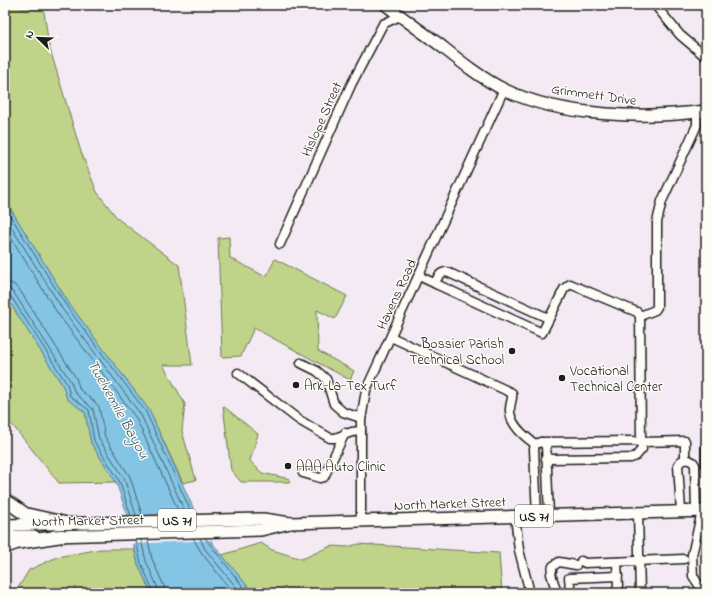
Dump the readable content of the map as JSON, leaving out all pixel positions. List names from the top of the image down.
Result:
{
  "streets": {
    "main road": ["Grimmett Drive", "North Market Street", "US 71"],
    "street": ["Hislope Street", "Havens Road"]
  },
  "crossings": [
    ["Grimmett Drive", "Hislope Street"],
    ["Grimmett Drive", "Havens Road"],
    ["Havens Road", "North Market Street"]
  ],
  "water": ["Twelvemile Bayou"],
  "places": [
    "Bossier Parish Technical School",
    "Vocational Technical Center",
    "Ark-La-Tex Turf",
    "AAA Auto Clinic"
  ],
  "north": "top left"
}
